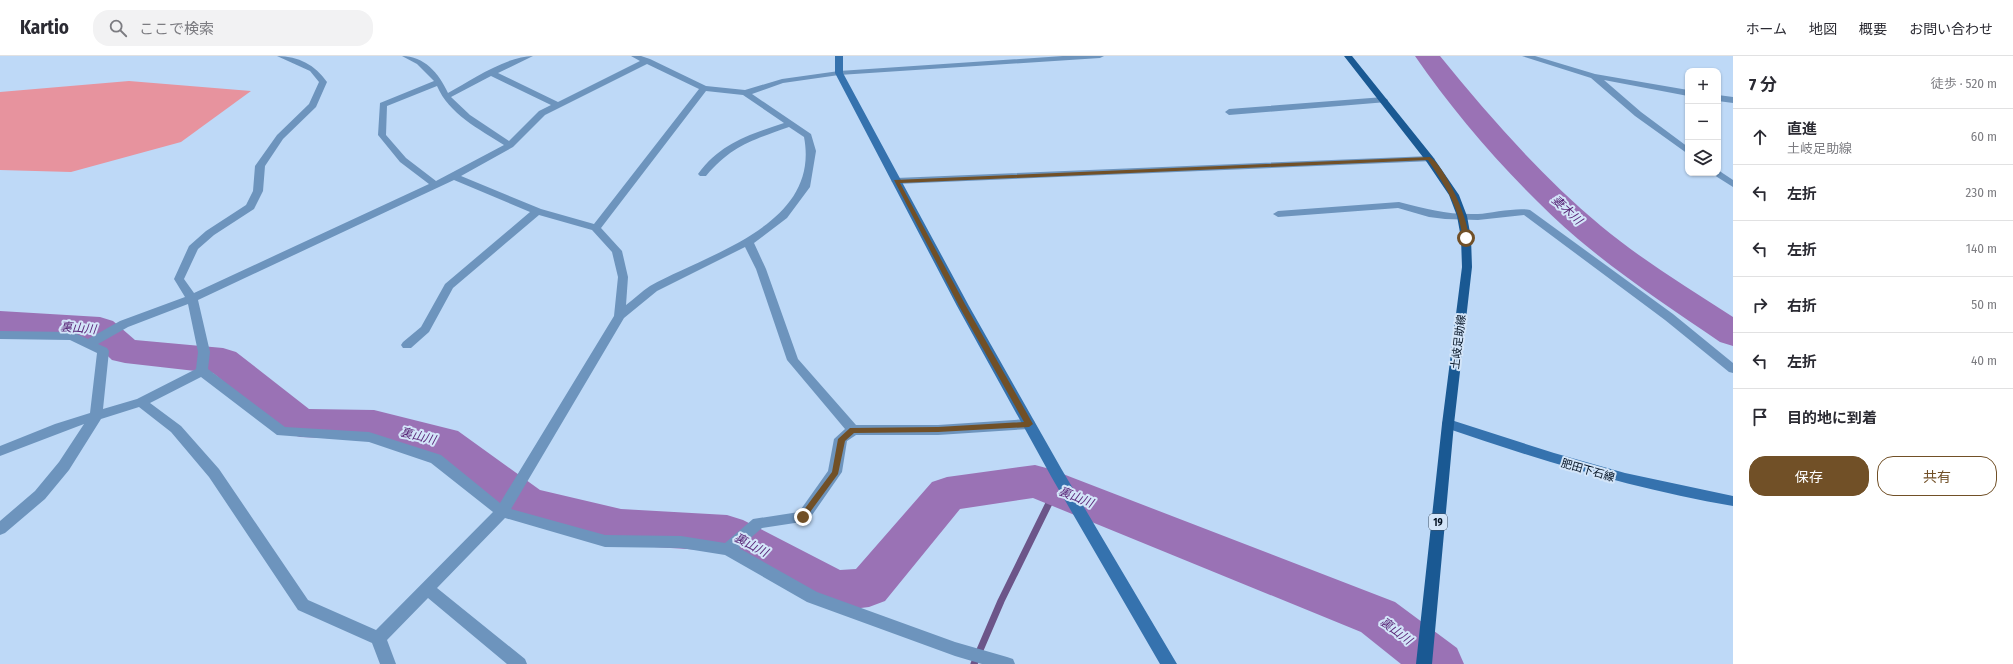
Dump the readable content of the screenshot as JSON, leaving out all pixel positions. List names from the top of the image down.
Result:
{
  "streets": {
    "main road": ["土岐足助線", "19"],
    "street": ["肥田下石線"]
  },
  "crossings": [
    ["土岐足助線", "肥田下石線"]
  ],
  "water": ["妻木川", "裏山川"],
  "page": {
    "header": "Kartio",
    "search": "ここで検索",
    "nav": [
      "ホーム",
      "地図",
      "概要",
      "お問い合わせ"
    ],
    "heading": ["7 分", "徒歩 · 520 m"],
    "map_buttons": ["+", "−"],
    "list": [
      ["直進", "土岐足助線", "60 m"],
      ["左折", "230 m"],
      ["左折", "140 m"],
      ["右折", "50 m"],
      ["左折", "40 m"],
      "目的地に到着"
    ],
    "buttons": ["保存", "共有"]
  }
}
